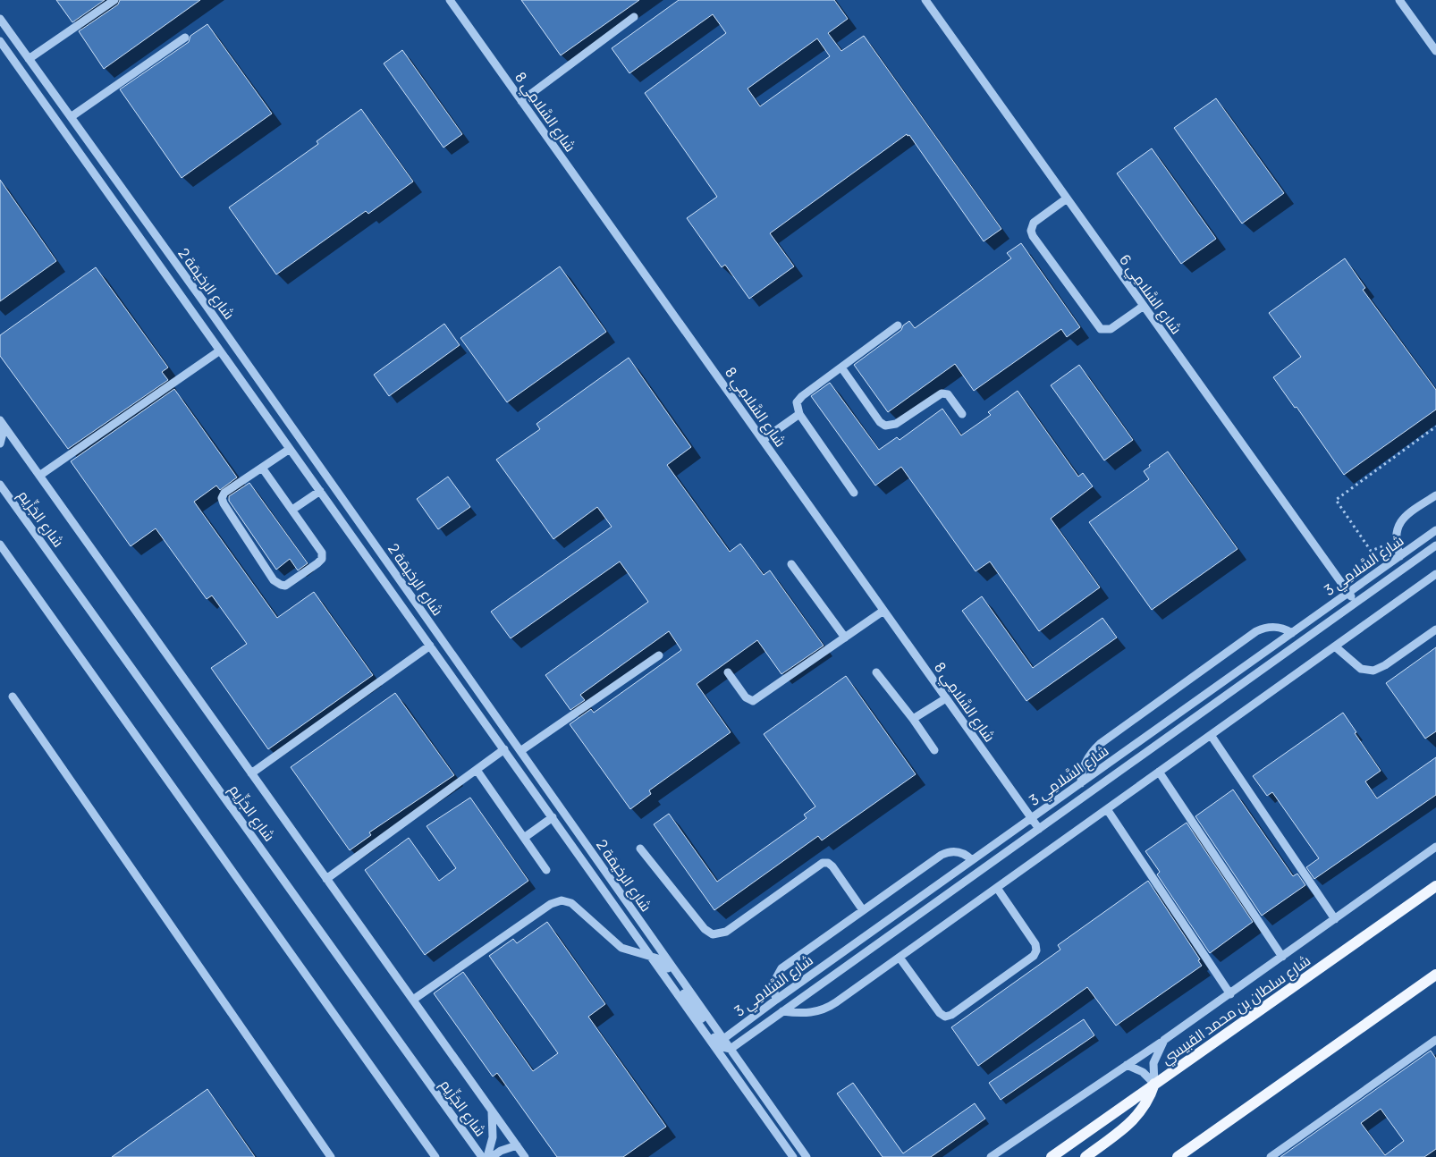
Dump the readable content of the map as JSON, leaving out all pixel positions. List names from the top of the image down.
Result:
{
  "streets": {
    "main road": ["شارع سلطان بن محمد القبيسي"],
    "street": [
      "شارع السَّلامِي 8",
      "شارع الرخيمَة 2",
      "شارع السَّلامِي 6",
      "شارع الجَزِّيم",
      "شارع السَّلامِي 3"
    ]
  },
  "crossings": [
    ["شارع السَّلامِي 8", "شارع السَّلامِي 3"],
    ["شارع الرخيمَة 2", "شارع السَّلامِي 3"],
    ["شارع السَّلامِي 6", "شارع السَّلامِي 3"]
  ]
}
